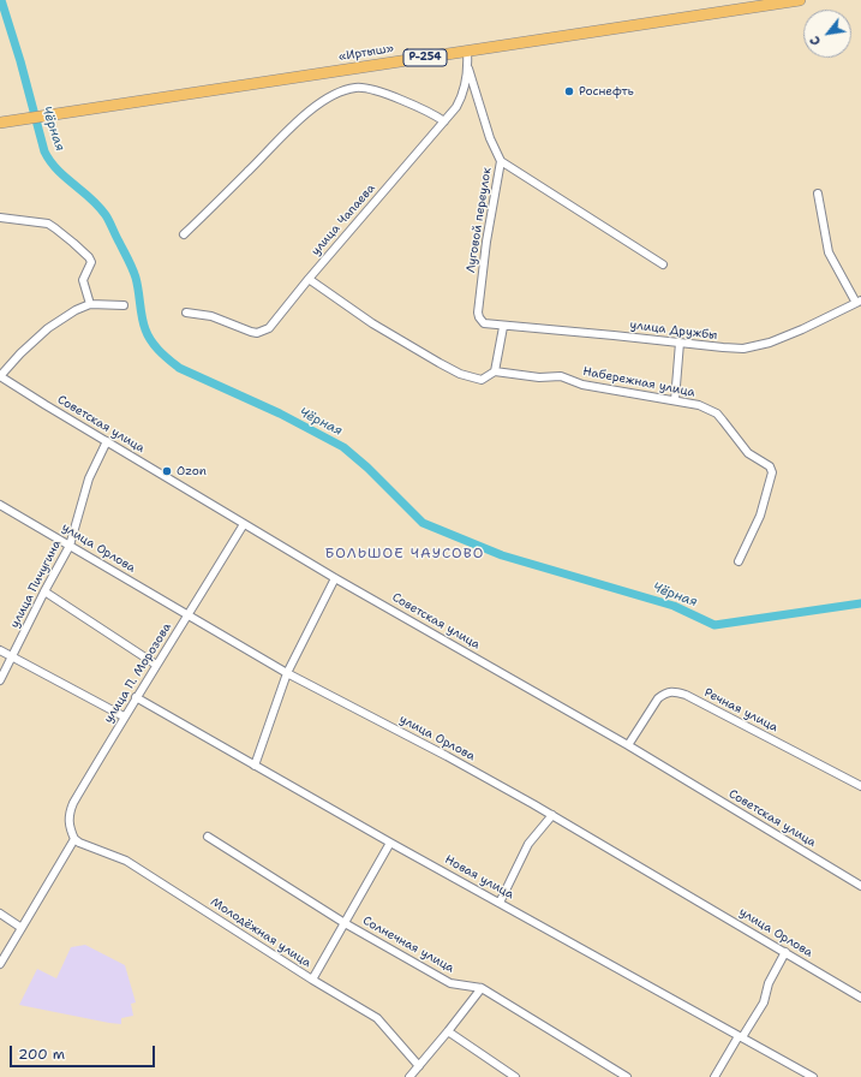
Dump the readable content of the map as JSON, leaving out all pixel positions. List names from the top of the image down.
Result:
{
  "streets": {
    "highway": ["«Иртыш»", "Р-254"],
    "street": [
      "улица Чапаева",
      "Луговой переулок",
      "улица Дружбы",
      "Набережная улица",
      "Советская улица",
      "улица Орлова",
      "улица Пичугина",
      "улица П. Морозова",
      "Речная улица",
      "Новая улица",
      "Молодёжная улица",
      "Солнечная улица"
    ]
  },
  "crossings": [
    ["«Иртыш»", "улица Чапаева"],
    ["улица Чапаева", "Луговой переулок"],
    ["улица Чапаева", "Набережная улица"],
    ["Луговой переулок", "улица Дружбы"],
    ["Советская улица", "улица Пичугина"],
    ["Советская улица", "улица П. Морозова"],
    ["Советская улица", "Речная улица"],
    ["улица Орлова", "улица Пичугина"],
    ["улица Орлова", "улица П. Морозова"],
    ["улица П. Морозова", "Новая улица"],
    ["улица П. Морозова", "Молодёжная улица"]
  ],
  "districts": ["БОЛЬШОЕ ЧАУСОВО"],
  "water": ["Чёрная"],
  "places": ["Роснефть", "Ozon"],
  "scale_bar": "200 m",
  "north": "bottom left"
}
